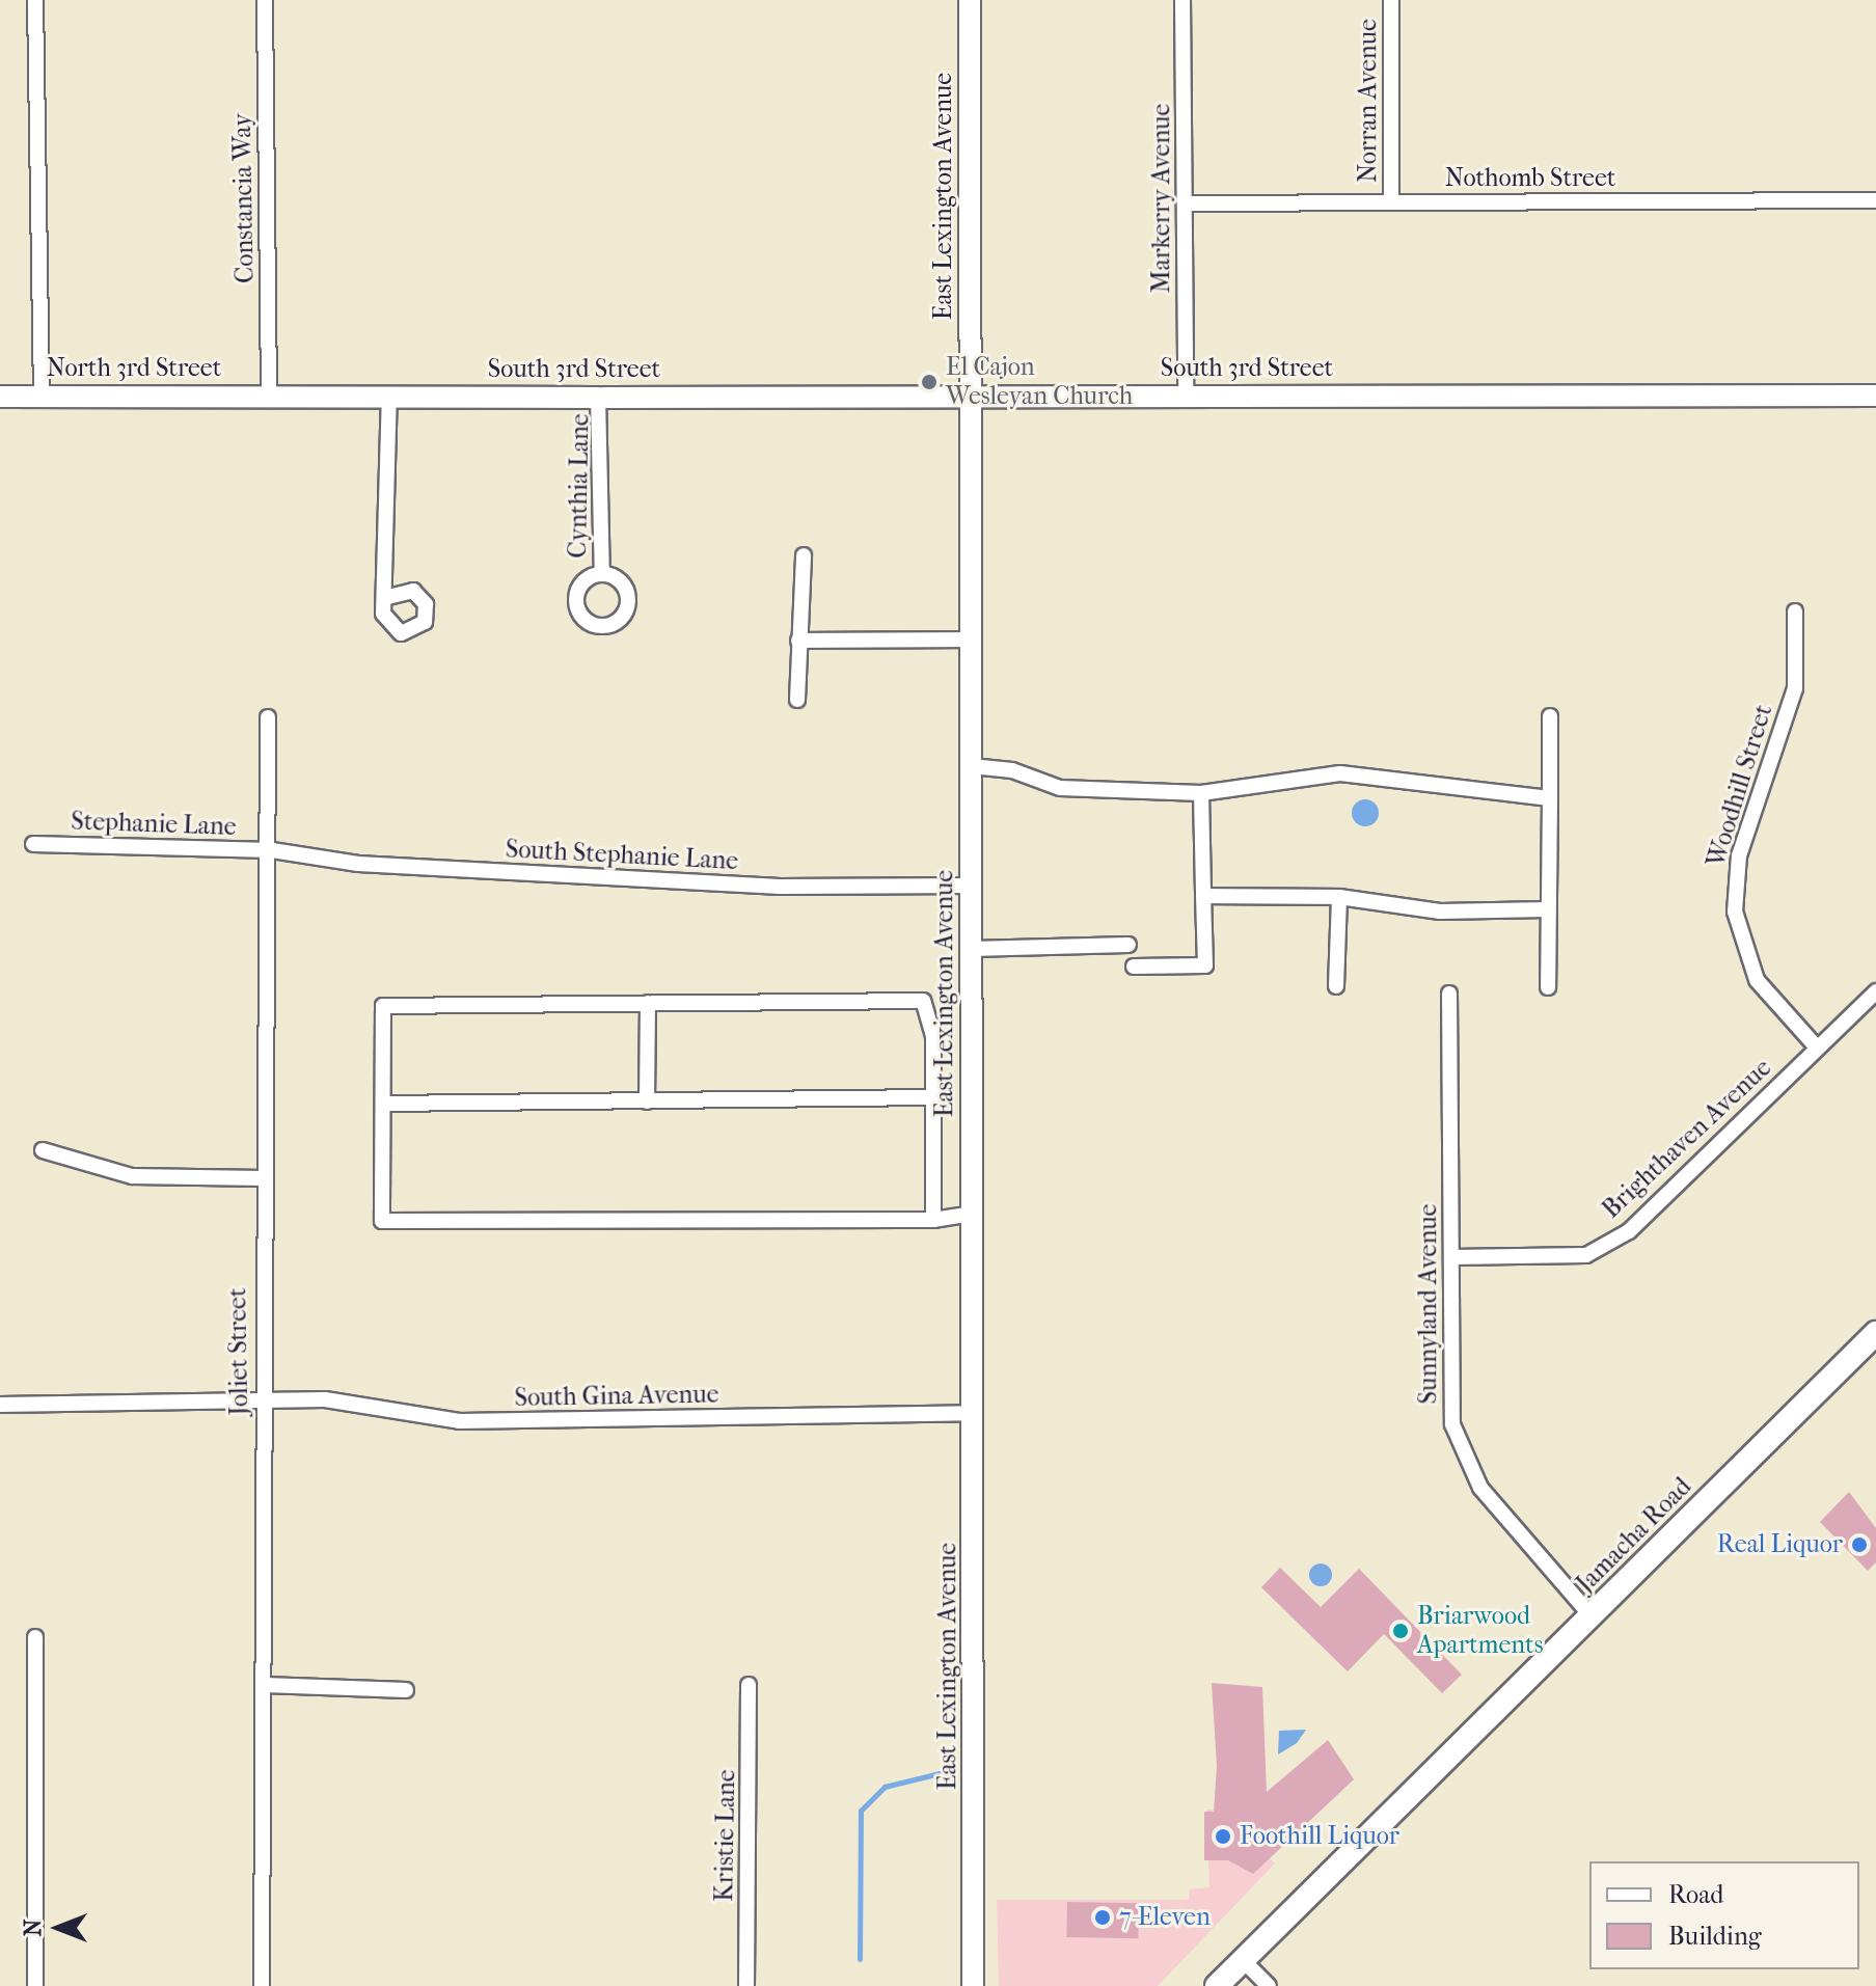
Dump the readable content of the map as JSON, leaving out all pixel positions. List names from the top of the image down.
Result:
{
  "streets": {
    "main road": ["Jamacha Road"],
    "street": [
      "Norran Avenue",
      "Nothomb Street",
      "East Lexington Avenue",
      "Constancia Way",
      "Markerry Avenue",
      "North 3rd Street",
      "South 3rd Street",
      "Cynthia Lane",
      "Woodhill Street",
      "Stephanie Lane",
      "South Stephanie Lane",
      "Brighthaven Avenue",
      "Sunnyland Avenue",
      "Joliet Street",
      "South Gina Avenue",
      "Kristie Lane"
    ]
  },
  "crossings": [
    ["Norran Avenue", "Nothomb Street"],
    ["Nothomb Street", "Markerry Avenue"],
    ["East Lexington Avenue", "South 3rd Street"],
    ["East Lexington Avenue", "South Stephanie Lane"],
    ["East Lexington Avenue", "South Gina Avenue"],
    ["Constancia Way", "North 3rd Street"],
    ["Constancia Way", "South 3rd Street"],
    ["Markerry Avenue", "South 3rd Street"],
    ["North 3rd Street", "South 3rd Street"],
    ["South 3rd Street", "Cynthia Lane"],
    ["Woodhill Street", "Brighthaven Avenue"],
    ["Stephanie Lane", "South Stephanie Lane"],
    ["Stephanie Lane", "Joliet Street"],
    ["South Stephanie Lane", "Joliet Street"],
    ["Brighthaven Avenue", "Sunnyland Avenue"],
    ["Sunnyland Avenue", "Jamacha Road"],
    ["Joliet Street", "South Gina Avenue"]
  ],
  "places": [
    "El Cajon Wesleyan Church",
    "Real Liquor",
    "Briarwood Apartments",
    "Foothill Liquor",
    "7-Eleven"
  ],
  "legend": ["Road", "Building"],
  "north": "left"
}
